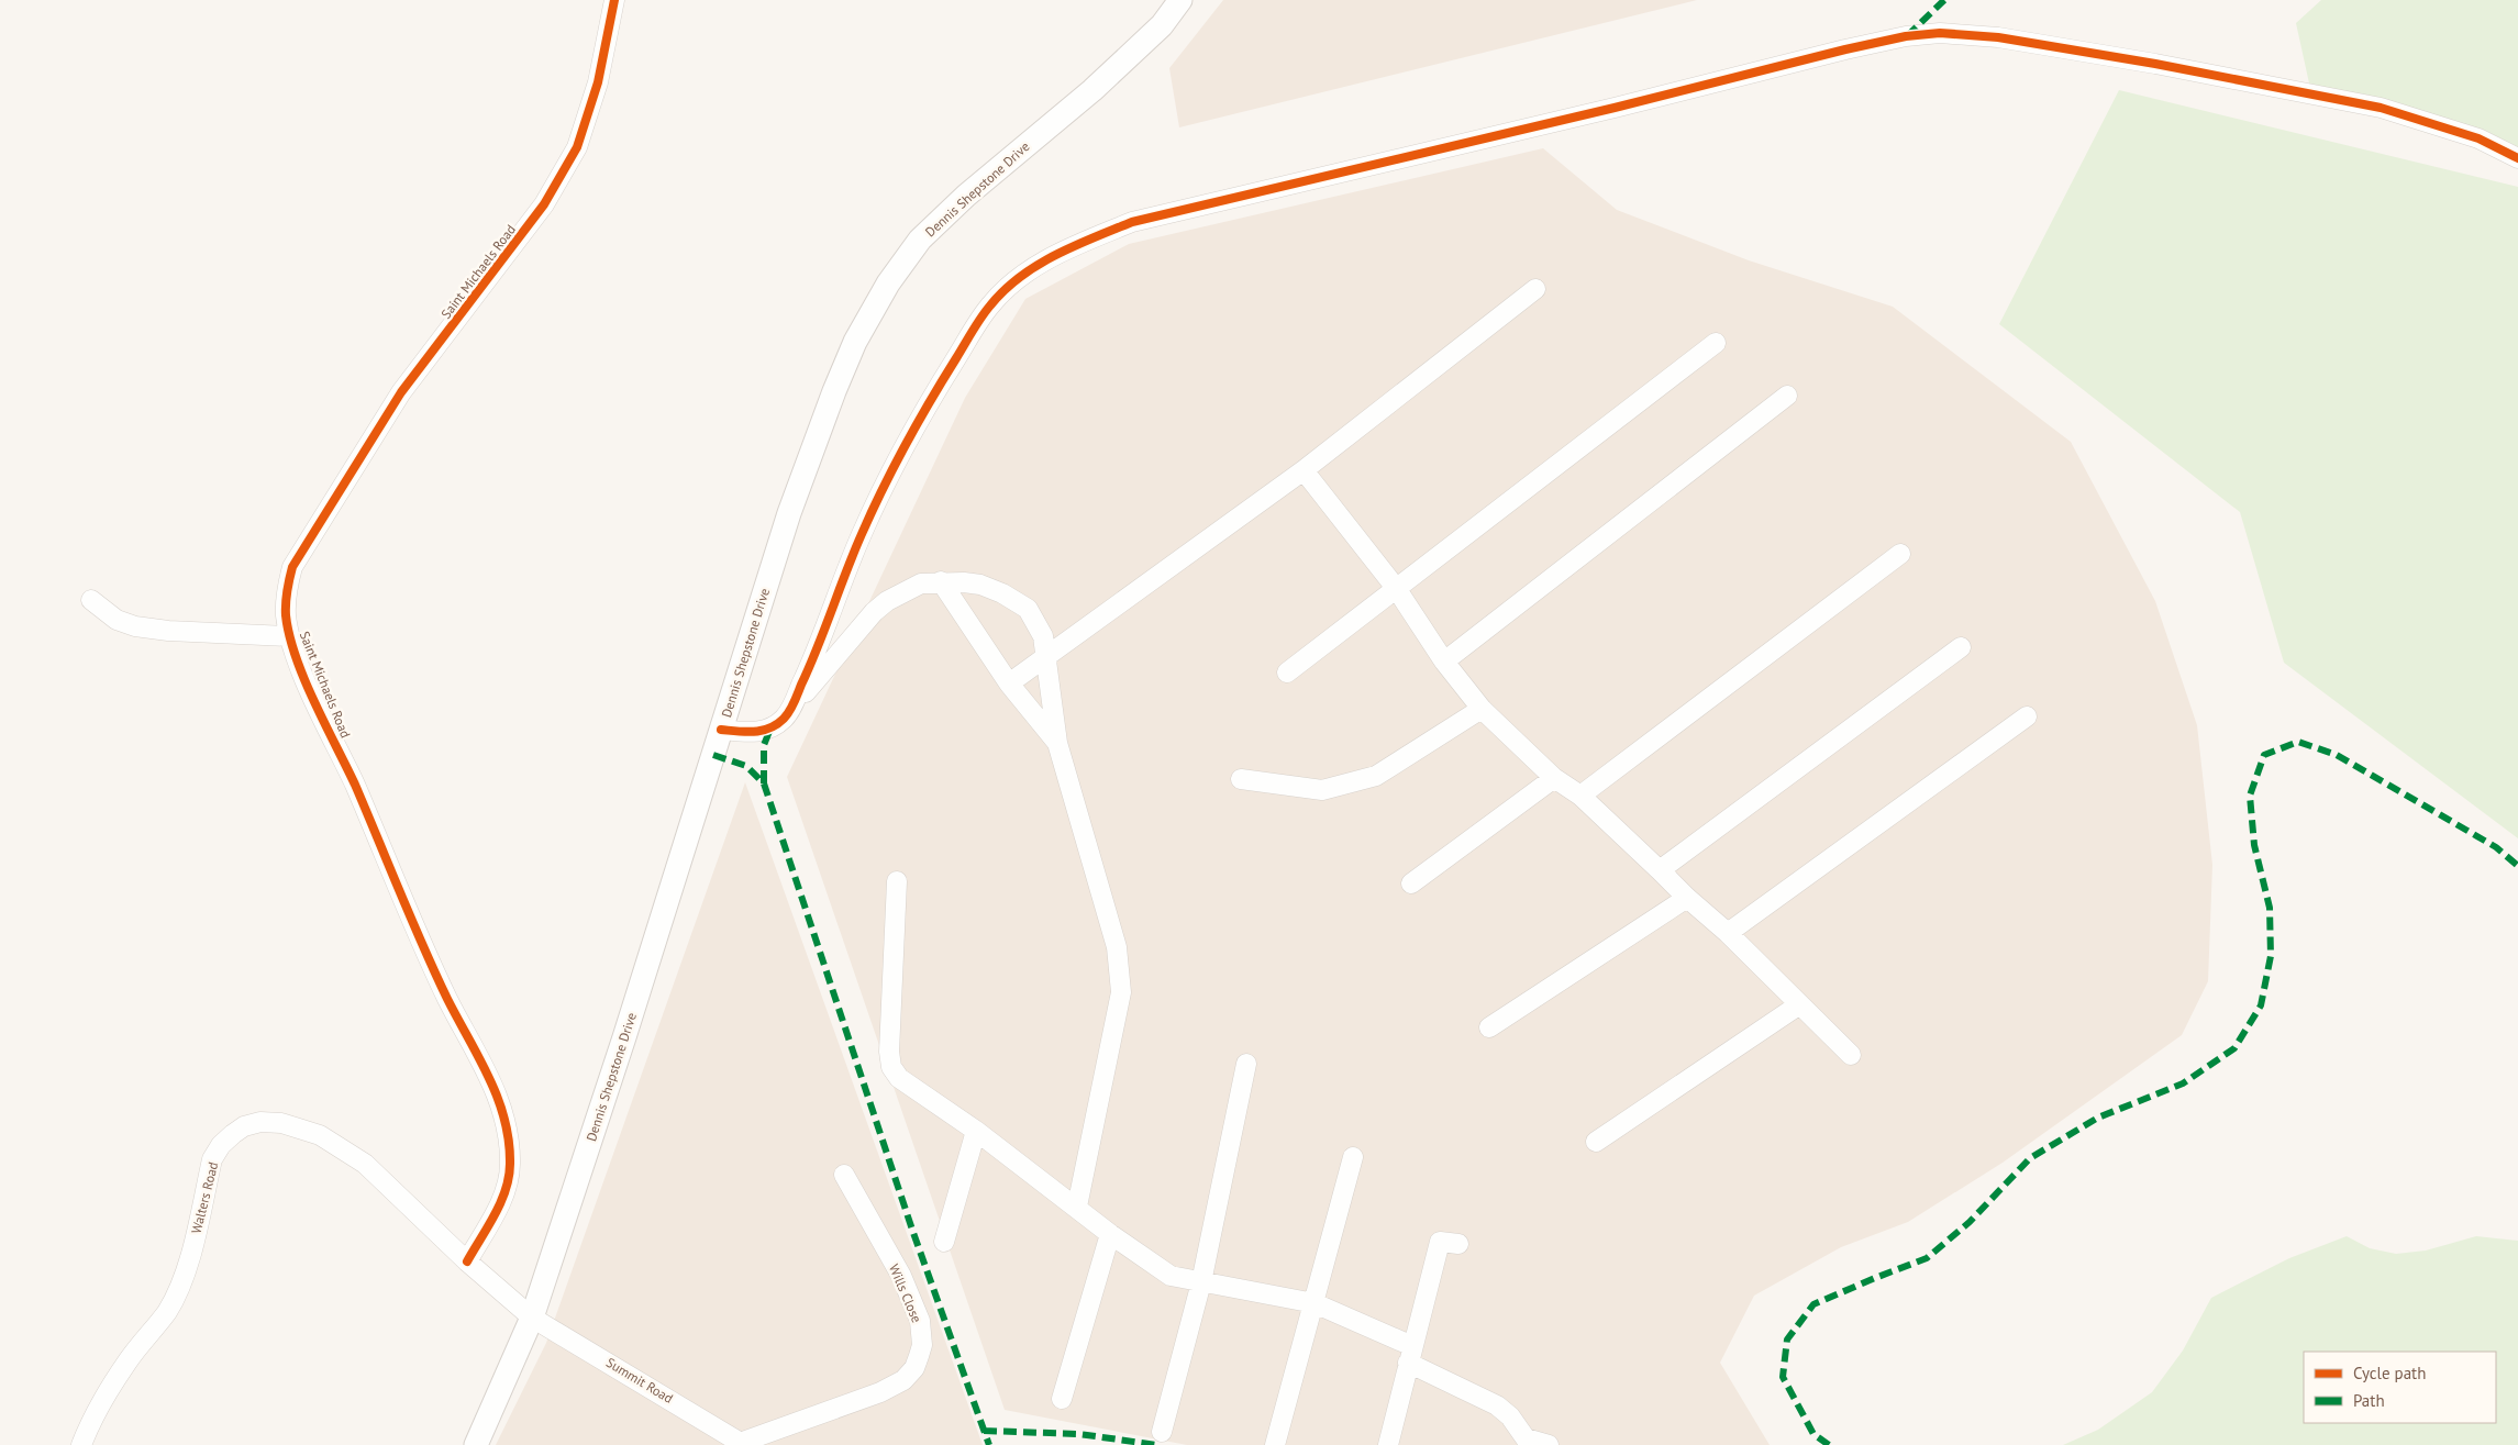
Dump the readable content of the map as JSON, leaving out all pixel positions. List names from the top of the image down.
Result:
{
  "streets": {
    "street": [
      "Dennis Shepstone Drive",
      "Saint Michaels Road",
      "Walters Road",
      "Wills Close",
      "Summit Road"
    ]
  },
  "crossings": [
    ["Dennis Shepstone Drive", "Walters Road"],
    ["Dennis Shepstone Drive", "Summit Road"],
    ["Saint Michaels Road", "Walters Road"],
    ["Walters Road", "Summit Road"],
    ["Wills Close", "Summit Road"]
  ],
  "legend": ["Cycle path", "Path"]
}
